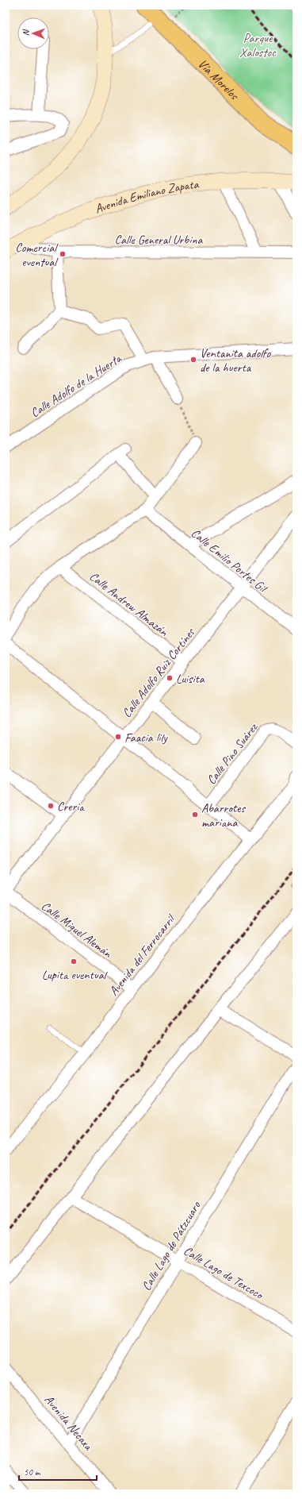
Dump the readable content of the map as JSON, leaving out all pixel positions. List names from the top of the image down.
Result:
{
  "streets": {
    "main road": ["Vía Morelos", "Avenida Emiliano Zapata"],
    "street": [
      "Calle General Urbina",
      "Calle Adolfo de la Huerta",
      "Calle Emilio Portes Gil",
      "Calle Andrew Almazán",
      "Calle Adolfo Ruiz Cortínes",
      "Calle Pino Suárez",
      "Calle Miguel Alemán",
      "Avenida del Ferrocarril",
      "Calle Lago de Pátzcuaro",
      "Calle Lago de Texcoco",
      "Avenida Necaxa"
    ]
  },
  "crossings": [
    ["Avenida Emiliano Zapata", "Calle General Urbina"],
    ["Calle Emilio Portes Gil", "Calle Adolfo Ruiz Cortínes"],
    ["Calle Andrew Almazán", "Calle Adolfo Ruiz Cortínes"],
    ["Calle Adolfo Ruiz Cortínes", "Calle Miguel Alemán"],
    ["Calle Miguel Alemán", "Avenida del Ferrocarril"],
    ["Calle Lago de Pátzcuaro", "Calle Lago de Texcoco"],
    ["Calle Lago de Pátzcuaro", "Avenida Necaxa"]
  ],
  "parks": ["Parque Xalostoc"],
  "places": [
    "Comercial eventual",
    "Ventanita adolfo de la huerta",
    "Luisita",
    "Faacia lily",
    "Creria",
    "Abarrotes mariana",
    "Lupita eventual"
  ],
  "scale_bar": "50 m",
  "north": "left"
}
